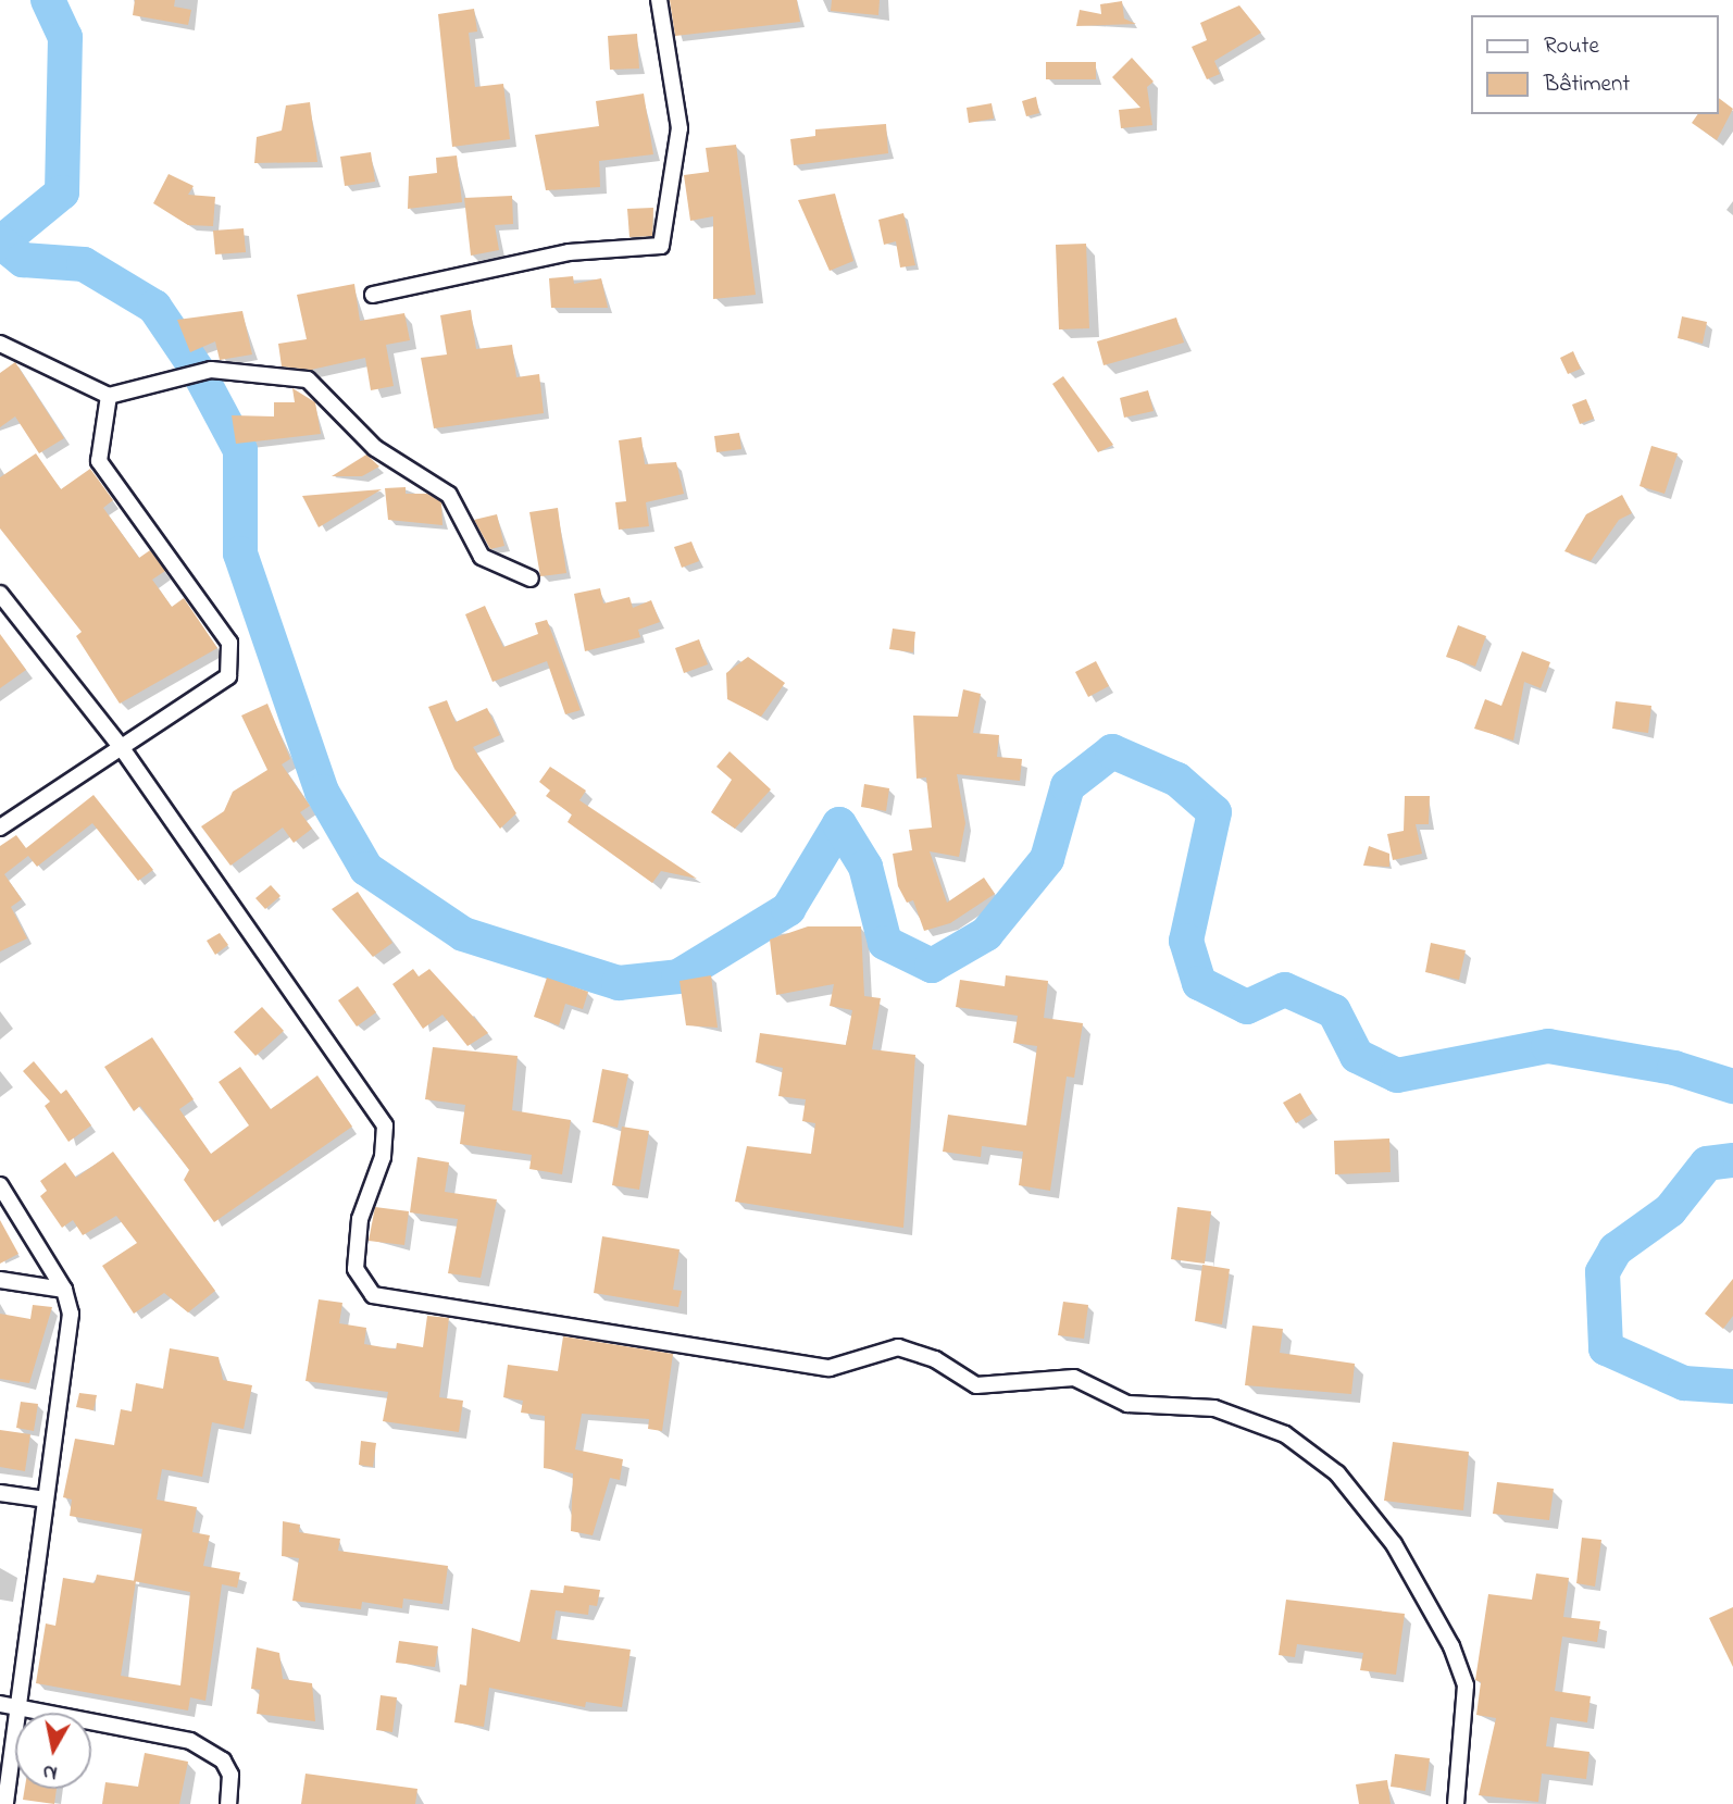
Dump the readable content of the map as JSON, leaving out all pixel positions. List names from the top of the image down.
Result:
{
  "legend": ["Route", "Bâtiment"],
  "north": "bottom"
}
